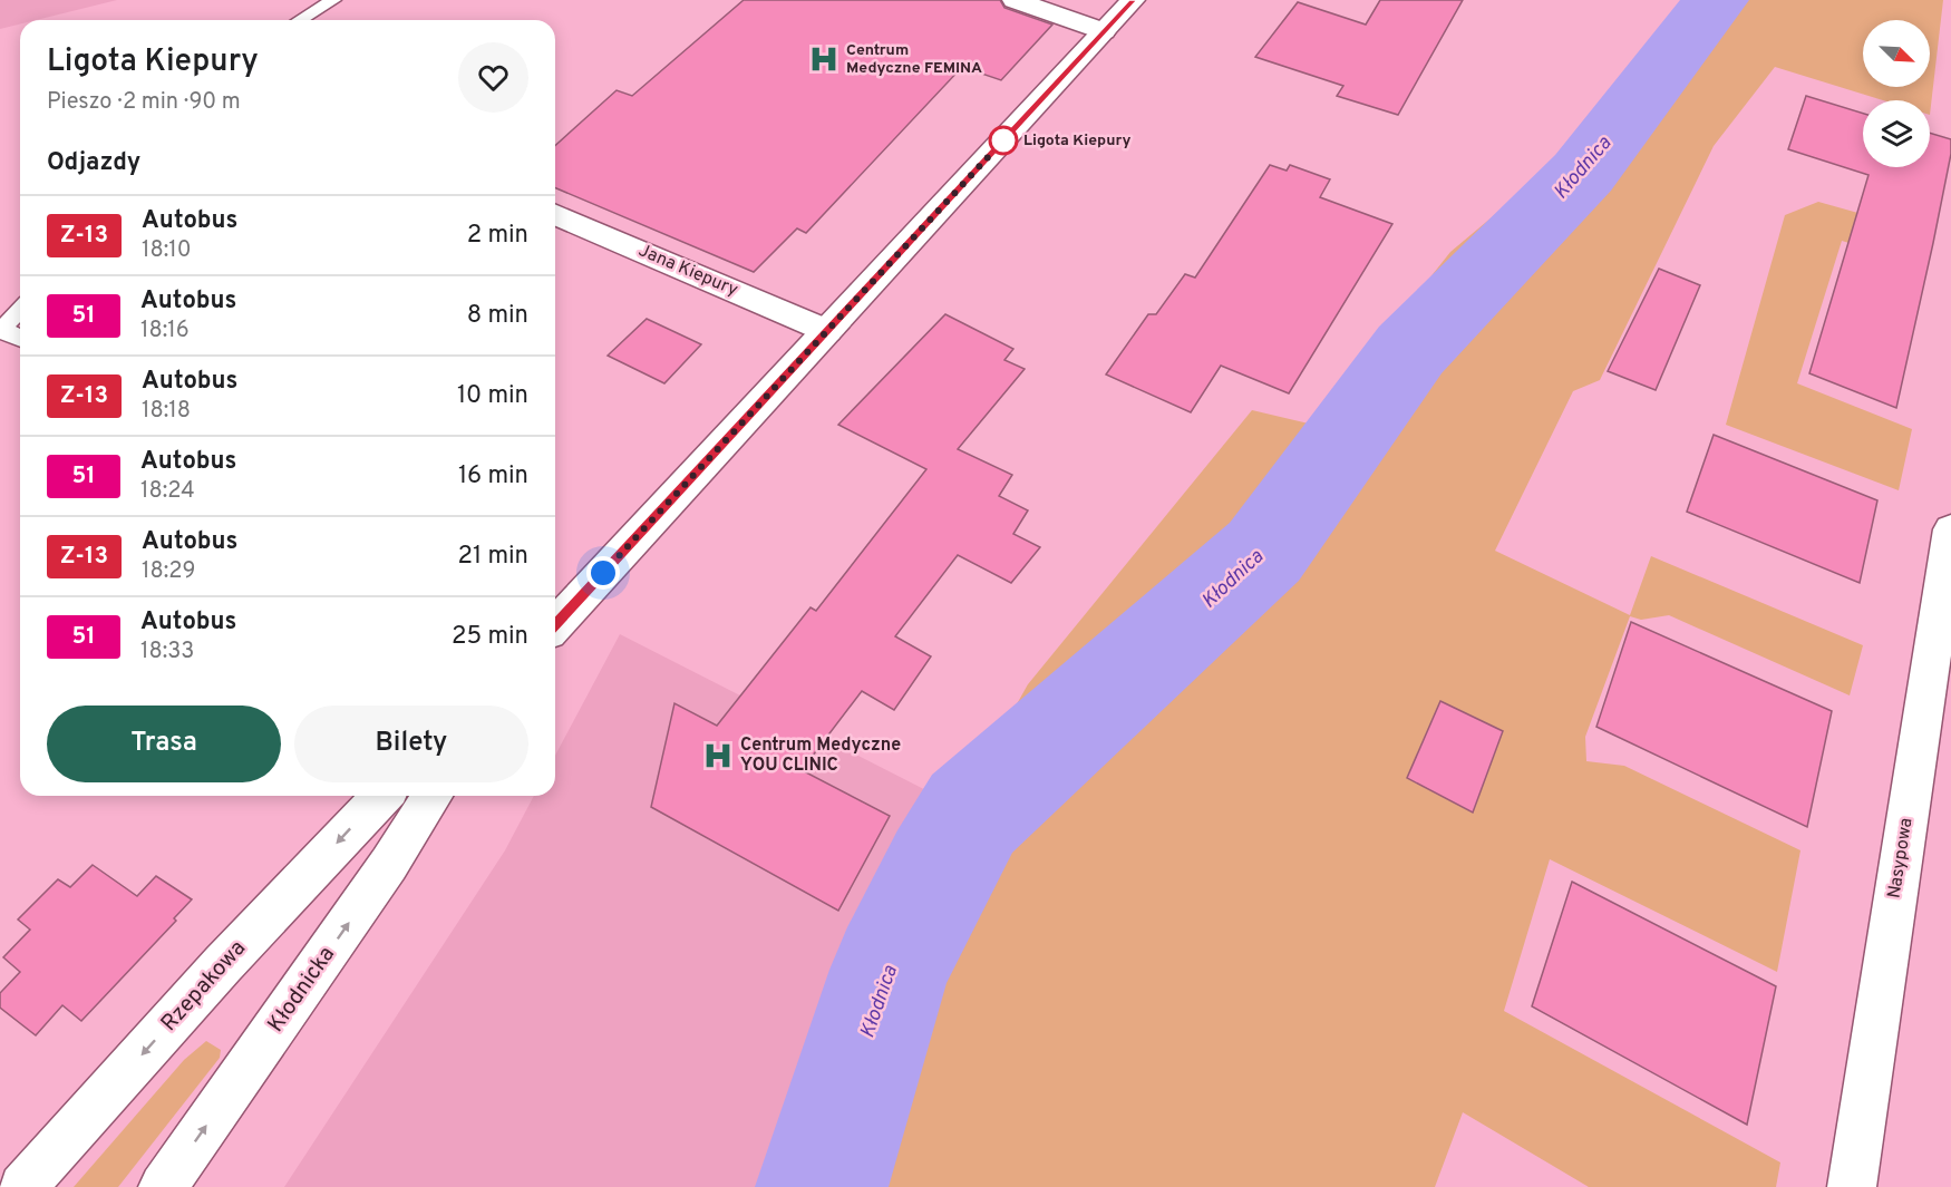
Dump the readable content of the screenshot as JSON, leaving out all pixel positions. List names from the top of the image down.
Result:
{
  "streets": {
    "street": [
      "Jana Kiepury",
      "Nasypowa",
      "Rzepakowa",
      "Kłodnicka"
    ]
  },
  "one_way": ["Rzepakowa", "Kłodnicka"],
  "water": ["Kłodnica"],
  "places": {
    "hospital": ["Centrum Medyczne FEMINA", "Centrum Medyczne YOU CLINIC"],
    "other": ["Ligota Kiepury"]
  },
  "lines": ["bus line Z-13"],
  "north": "bottom right",
  "page": {
    "heading": [
      ["Ligota Kiepury", "Pieszo · 2 min · 90 m"],
      "Odjazdy"
    ],
    "list": [
      {
        "mark": "Z-13",
        "name": "Autobus",
        "note": "18:10",
        "value": "2 min"
      },
      {
        "mark": "51",
        "name": "Autobus",
        "note": "18:16",
        "value": "8 min"
      },
      {
        "mark": "Z-13",
        "name": "Autobus",
        "note": "18:18",
        "value": "10 min"
      },
      {
        "mark": "51",
        "name": "Autobus",
        "note": "18:24",
        "value": "16 min"
      },
      {
        "mark": "Z-13",
        "name": "Autobus",
        "note": "18:29",
        "value": "21 min"
      },
      {
        "mark": "51",
        "name": "Autobus",
        "note": "18:33",
        "value": "25 min"
      }
    ],
    "buttons": ["Trasa", "Bilety"]
  }
}
